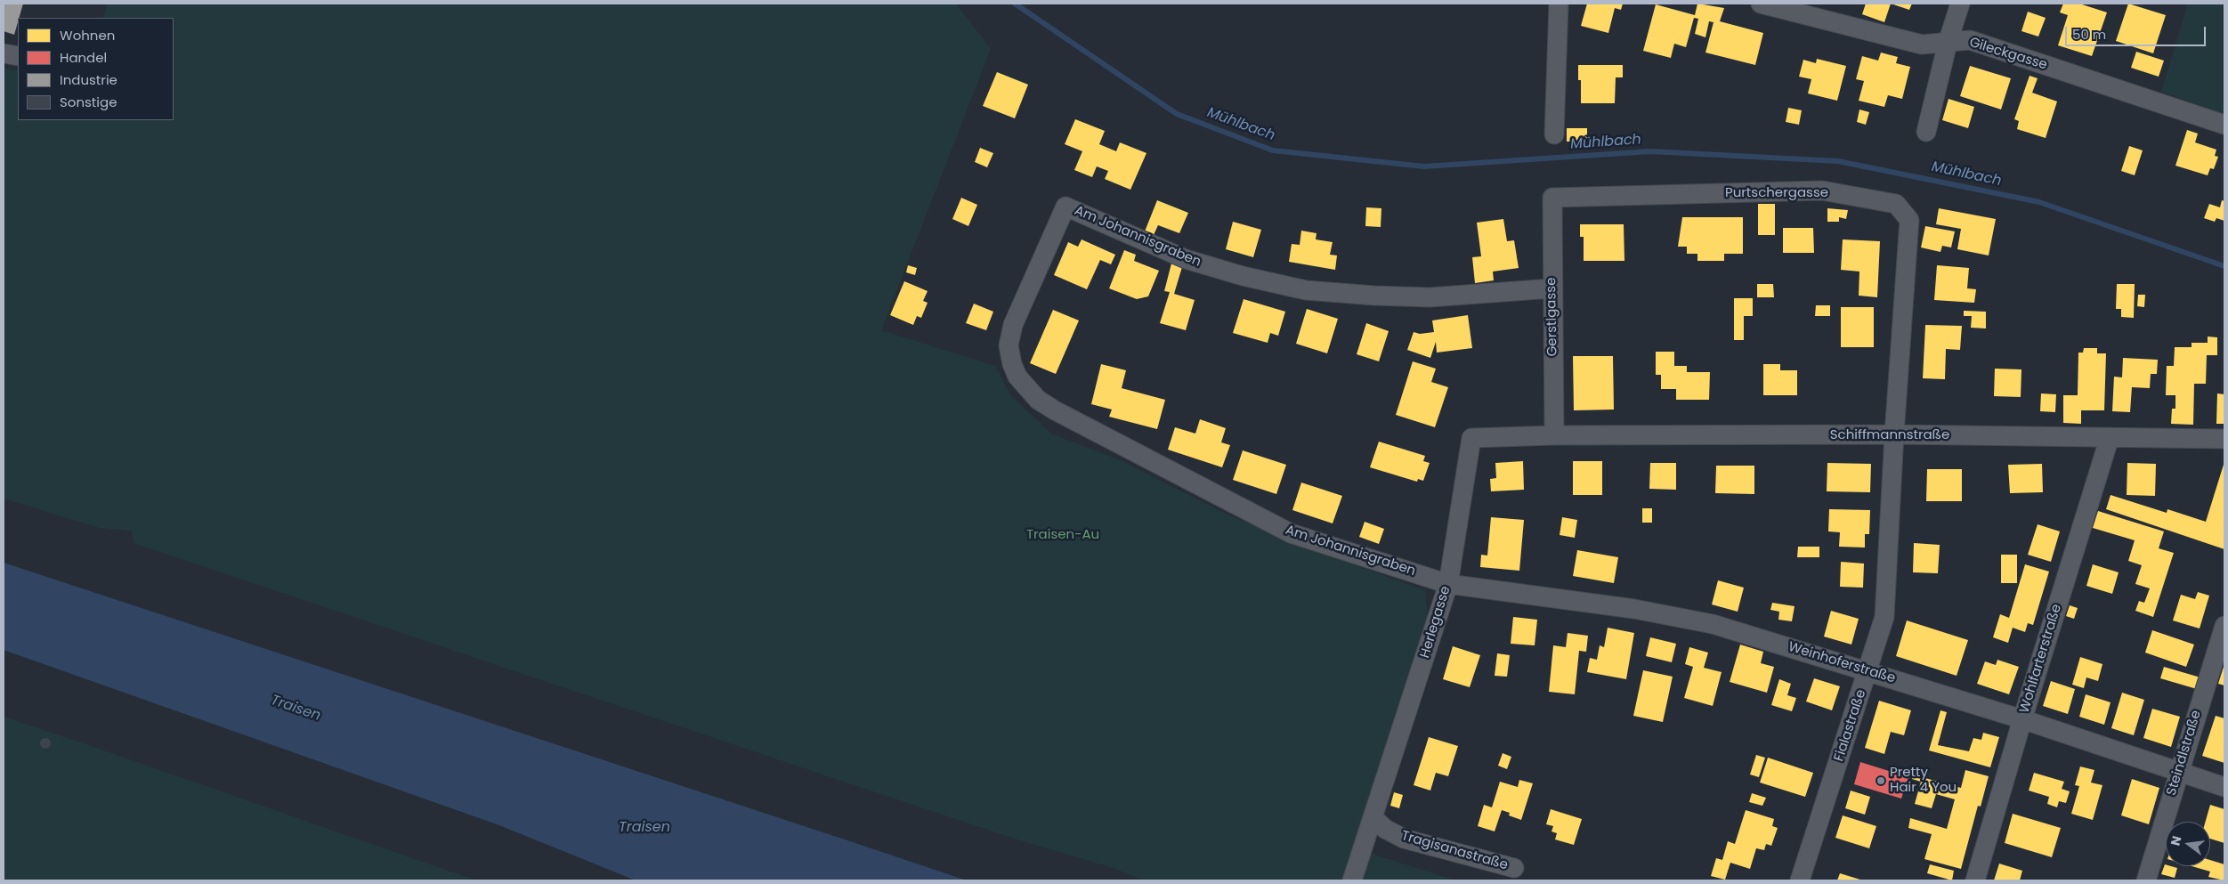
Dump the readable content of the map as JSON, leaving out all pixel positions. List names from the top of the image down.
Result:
{
  "streets": {
    "street": [
      "Gileckgasse",
      "Purtschergasse",
      "Am Johannisgraben",
      "Gerstlgasse",
      "Schiffmannstraße",
      "Herlegasse",
      "Wohlfarterstraße",
      "Weinhoferstraße",
      "Fialastraße",
      "Steindlstraße",
      "Tragisanastraße"
    ]
  },
  "crossings": [
    ["Purtschergasse", "Gerstlgasse"],
    ["Purtschergasse", "Schiffmannstraße"],
    ["Purtschergasse", "Fialastraße"],
    ["Am Johannisgraben", "Gerstlgasse"],
    ["Am Johannisgraben", "Herlegasse"],
    ["Am Johannisgraben", "Weinhoferstraße"],
    ["Gerstlgasse", "Schiffmannstraße"],
    ["Gerstlgasse", "Herlegasse"],
    ["Schiffmannstraße", "Herlegasse"],
    ["Schiffmannstraße", "Wohlfarterstraße"],
    ["Schiffmannstraße", "Fialastraße"],
    ["Herlegasse", "Weinhoferstraße"],
    ["Herlegasse", "Tragisanastraße"],
    ["Wohlfarterstraße", "Weinhoferstraße"],
    ["Weinhoferstraße", "Fialastraße"],
    ["Weinhoferstraße", "Steindlstraße"]
  ],
  "water": ["Mühlbach", "Traisen"],
  "parks": ["Traisen-Au"],
  "places": ["Pretty Hair 4 You"],
  "legend": [
    "Wohnen",
    "Handel",
    "Industrie",
    "Sonstige"
  ],
  "scale_bar": "50 m",
  "north": "left"
}
